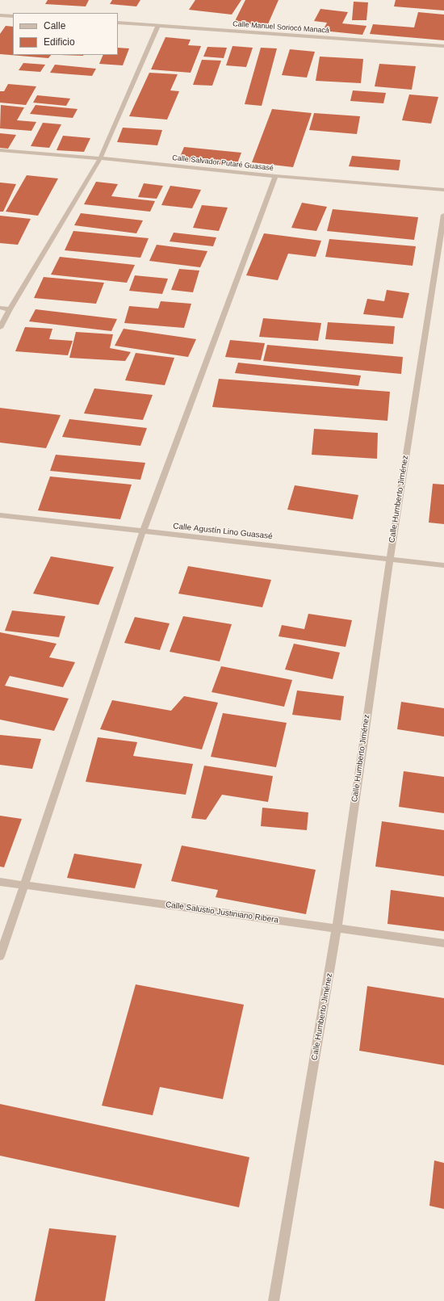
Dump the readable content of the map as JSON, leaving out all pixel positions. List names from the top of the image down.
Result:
{
  "streets": {
    "street": [
      "Calle Manuel Soriocó Manacá",
      "Calle Salvador Putaré Guasasé",
      "Calle Humberto Jiménez",
      "Calle Agustín Lino Guasasé",
      "Calle Salustio Justiniano Ribera"
    ]
  },
  "crossings": [
    ["Calle Humberto Jiménez", "Calle Agustín Lino Guasasé"],
    ["Calle Humberto Jiménez", "Calle Salustio Justiniano Ribera"]
  ],
  "legend": ["Calle", "Edificio"]
}
